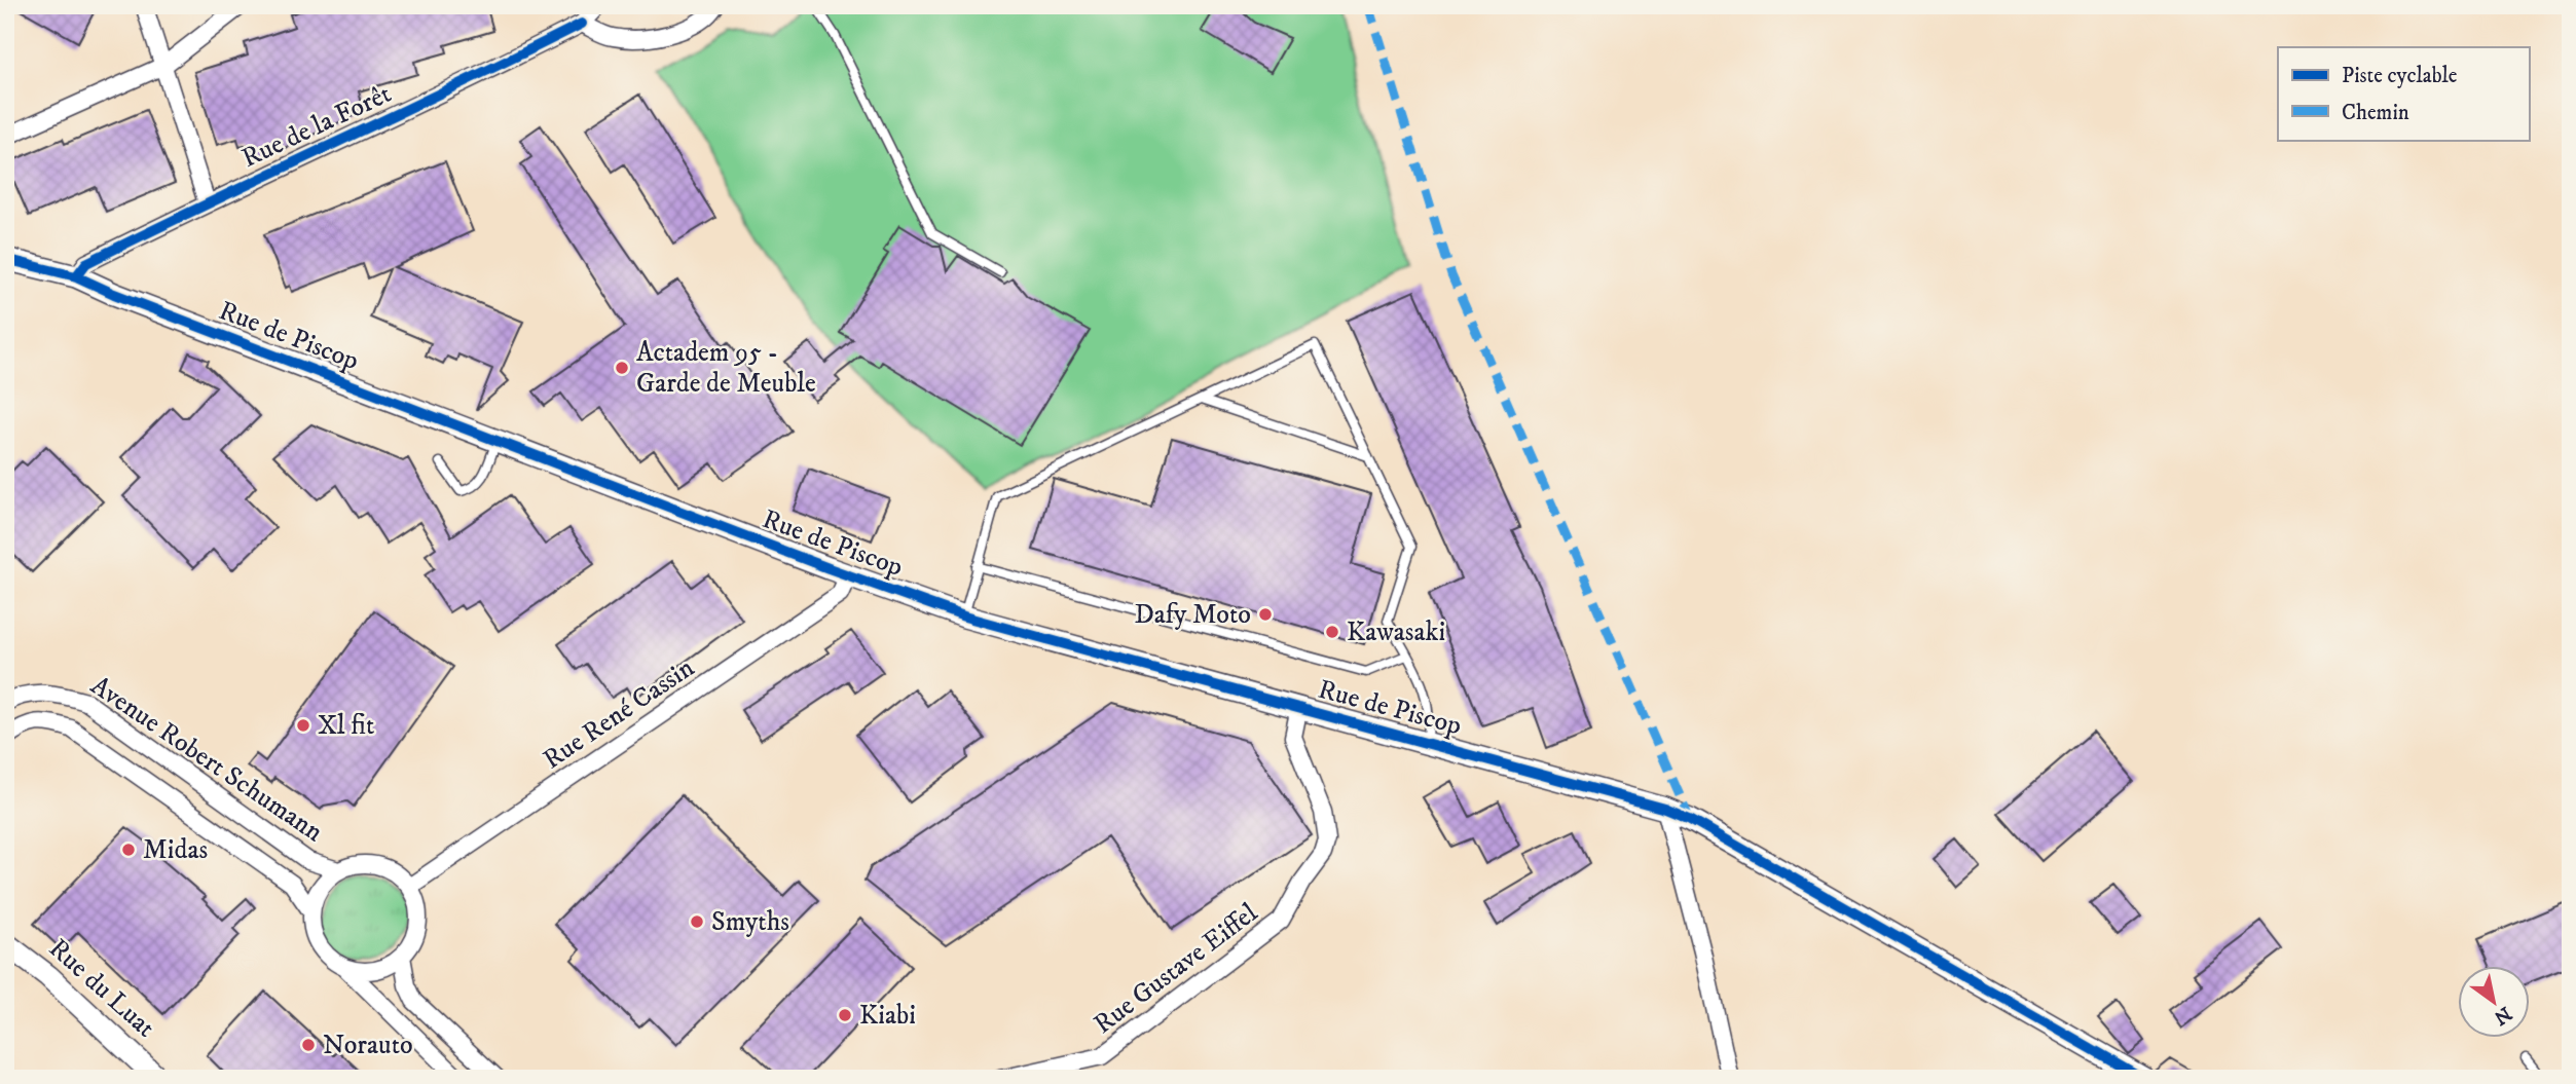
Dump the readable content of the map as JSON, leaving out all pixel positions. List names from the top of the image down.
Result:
{
  "streets": {
    "street": [
      "Rue de la Forêt",
      "Rue de Piscop",
      "Rue René Cassin",
      "Avenue Robert Schumann",
      "Rue Gustave Eiffel",
      "Rue du Luat"
    ]
  },
  "crossings": [
    ["Rue de la Forêt", "Rue de Piscop"],
    ["Rue de Piscop", "Rue René Cassin"],
    ["Rue de Piscop", "Rue Gustave Eiffel"],
    ["Rue René Cassin", "Avenue Robert Schumann"]
  ],
  "places": [
    "Actadem 95 - Garde de Meuble",
    "Dafy Moto",
    "Kawasaki",
    "Xl fit",
    "Midas",
    "Smyths",
    "Kiabi",
    "Norauto"
  ],
  "legend": ["Piste cyclable", "Chemin"],
  "north": "bottom right"
}
